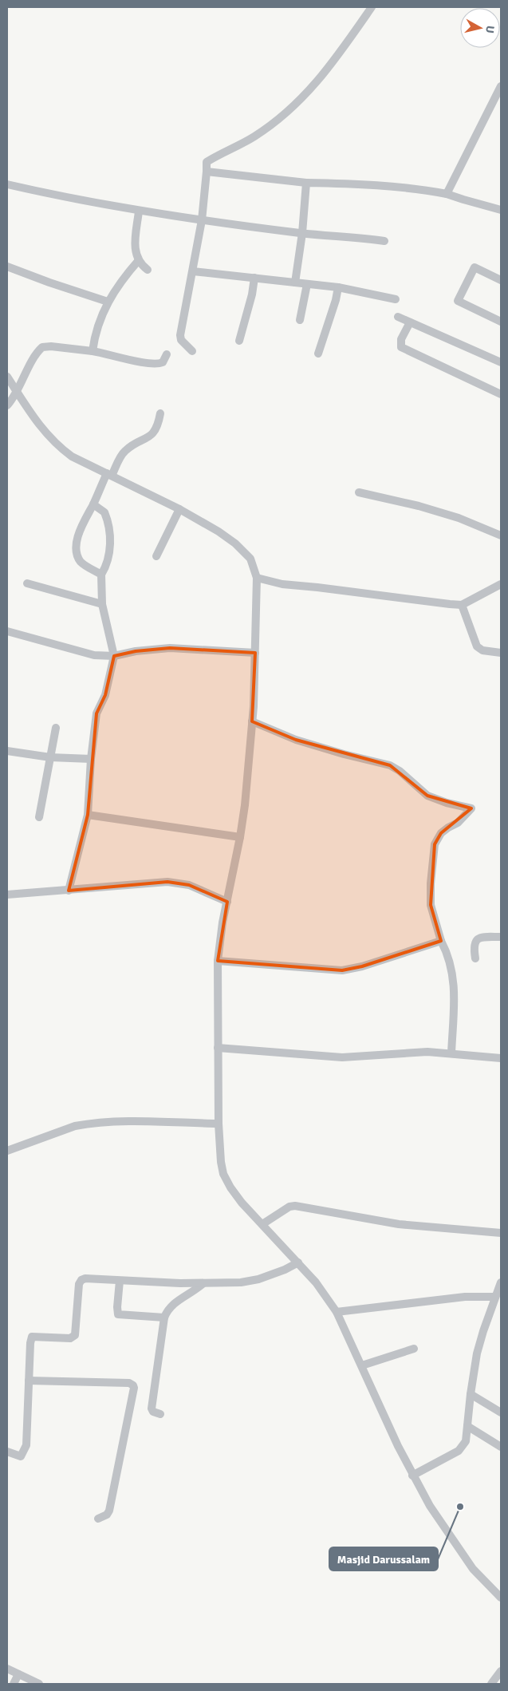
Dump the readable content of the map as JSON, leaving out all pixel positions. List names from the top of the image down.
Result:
{
  "places": ["Masjid Darussalam"],
  "north": "right"
}
